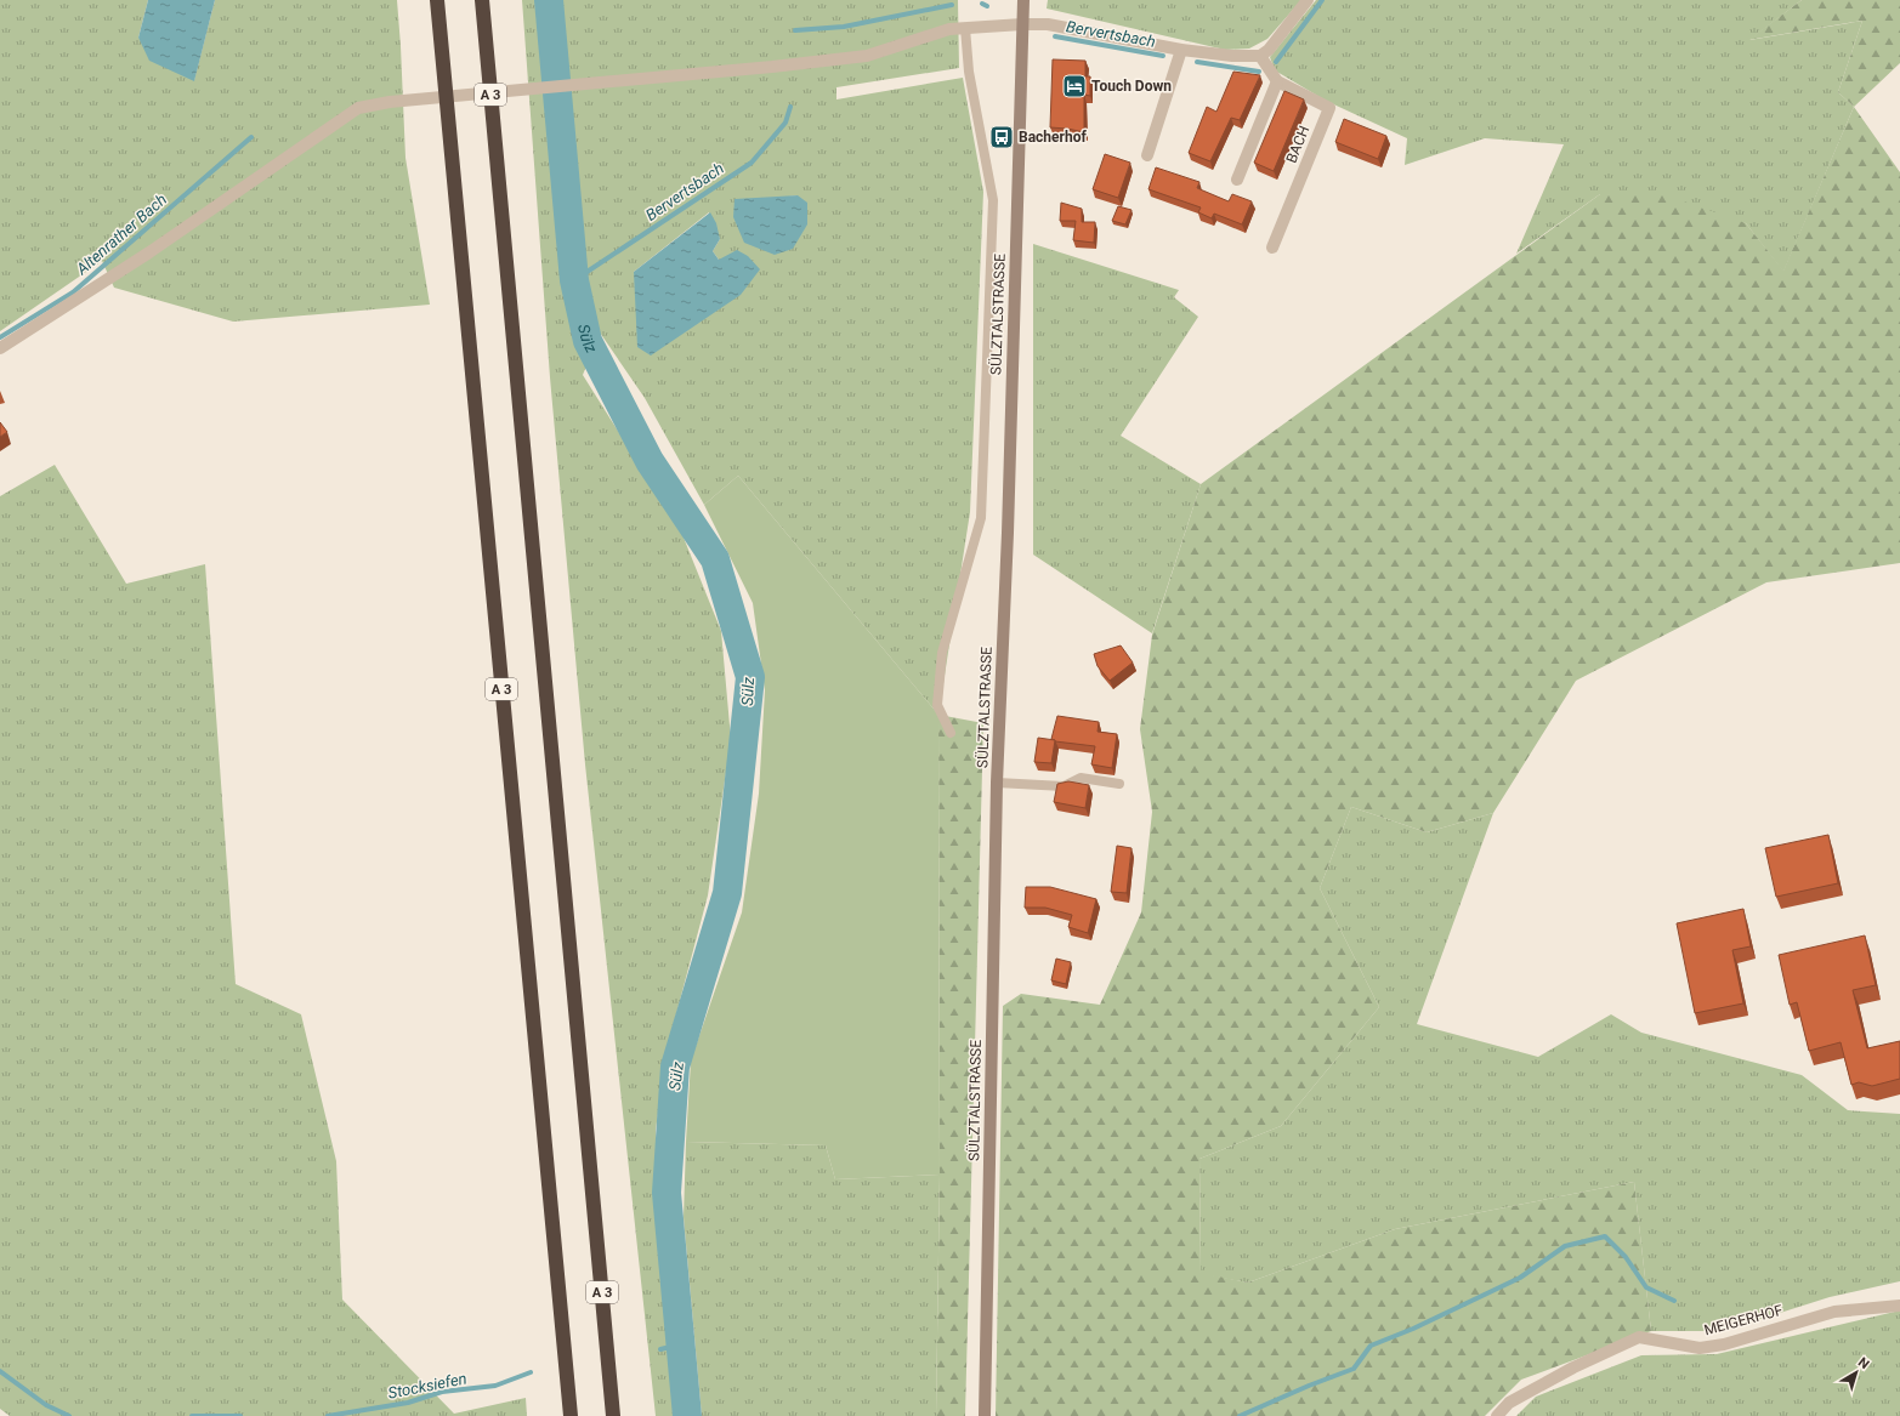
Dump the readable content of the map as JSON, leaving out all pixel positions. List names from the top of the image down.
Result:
{
  "streets": {
    "highway": ["A 3"],
    "main road": ["SÜLZTALSTRASSE"],
    "street": ["BACH", "MEIGERHOF"]
  },
  "water": [
    "Bervertsbach",
    "Altenrather Bach",
    "Sülz",
    "Stocksiefen"
  ],
  "places": {
    "hotel": ["Touch Down"],
    "bus stop": ["Bacherhof"]
  },
  "north": "top right"
}
